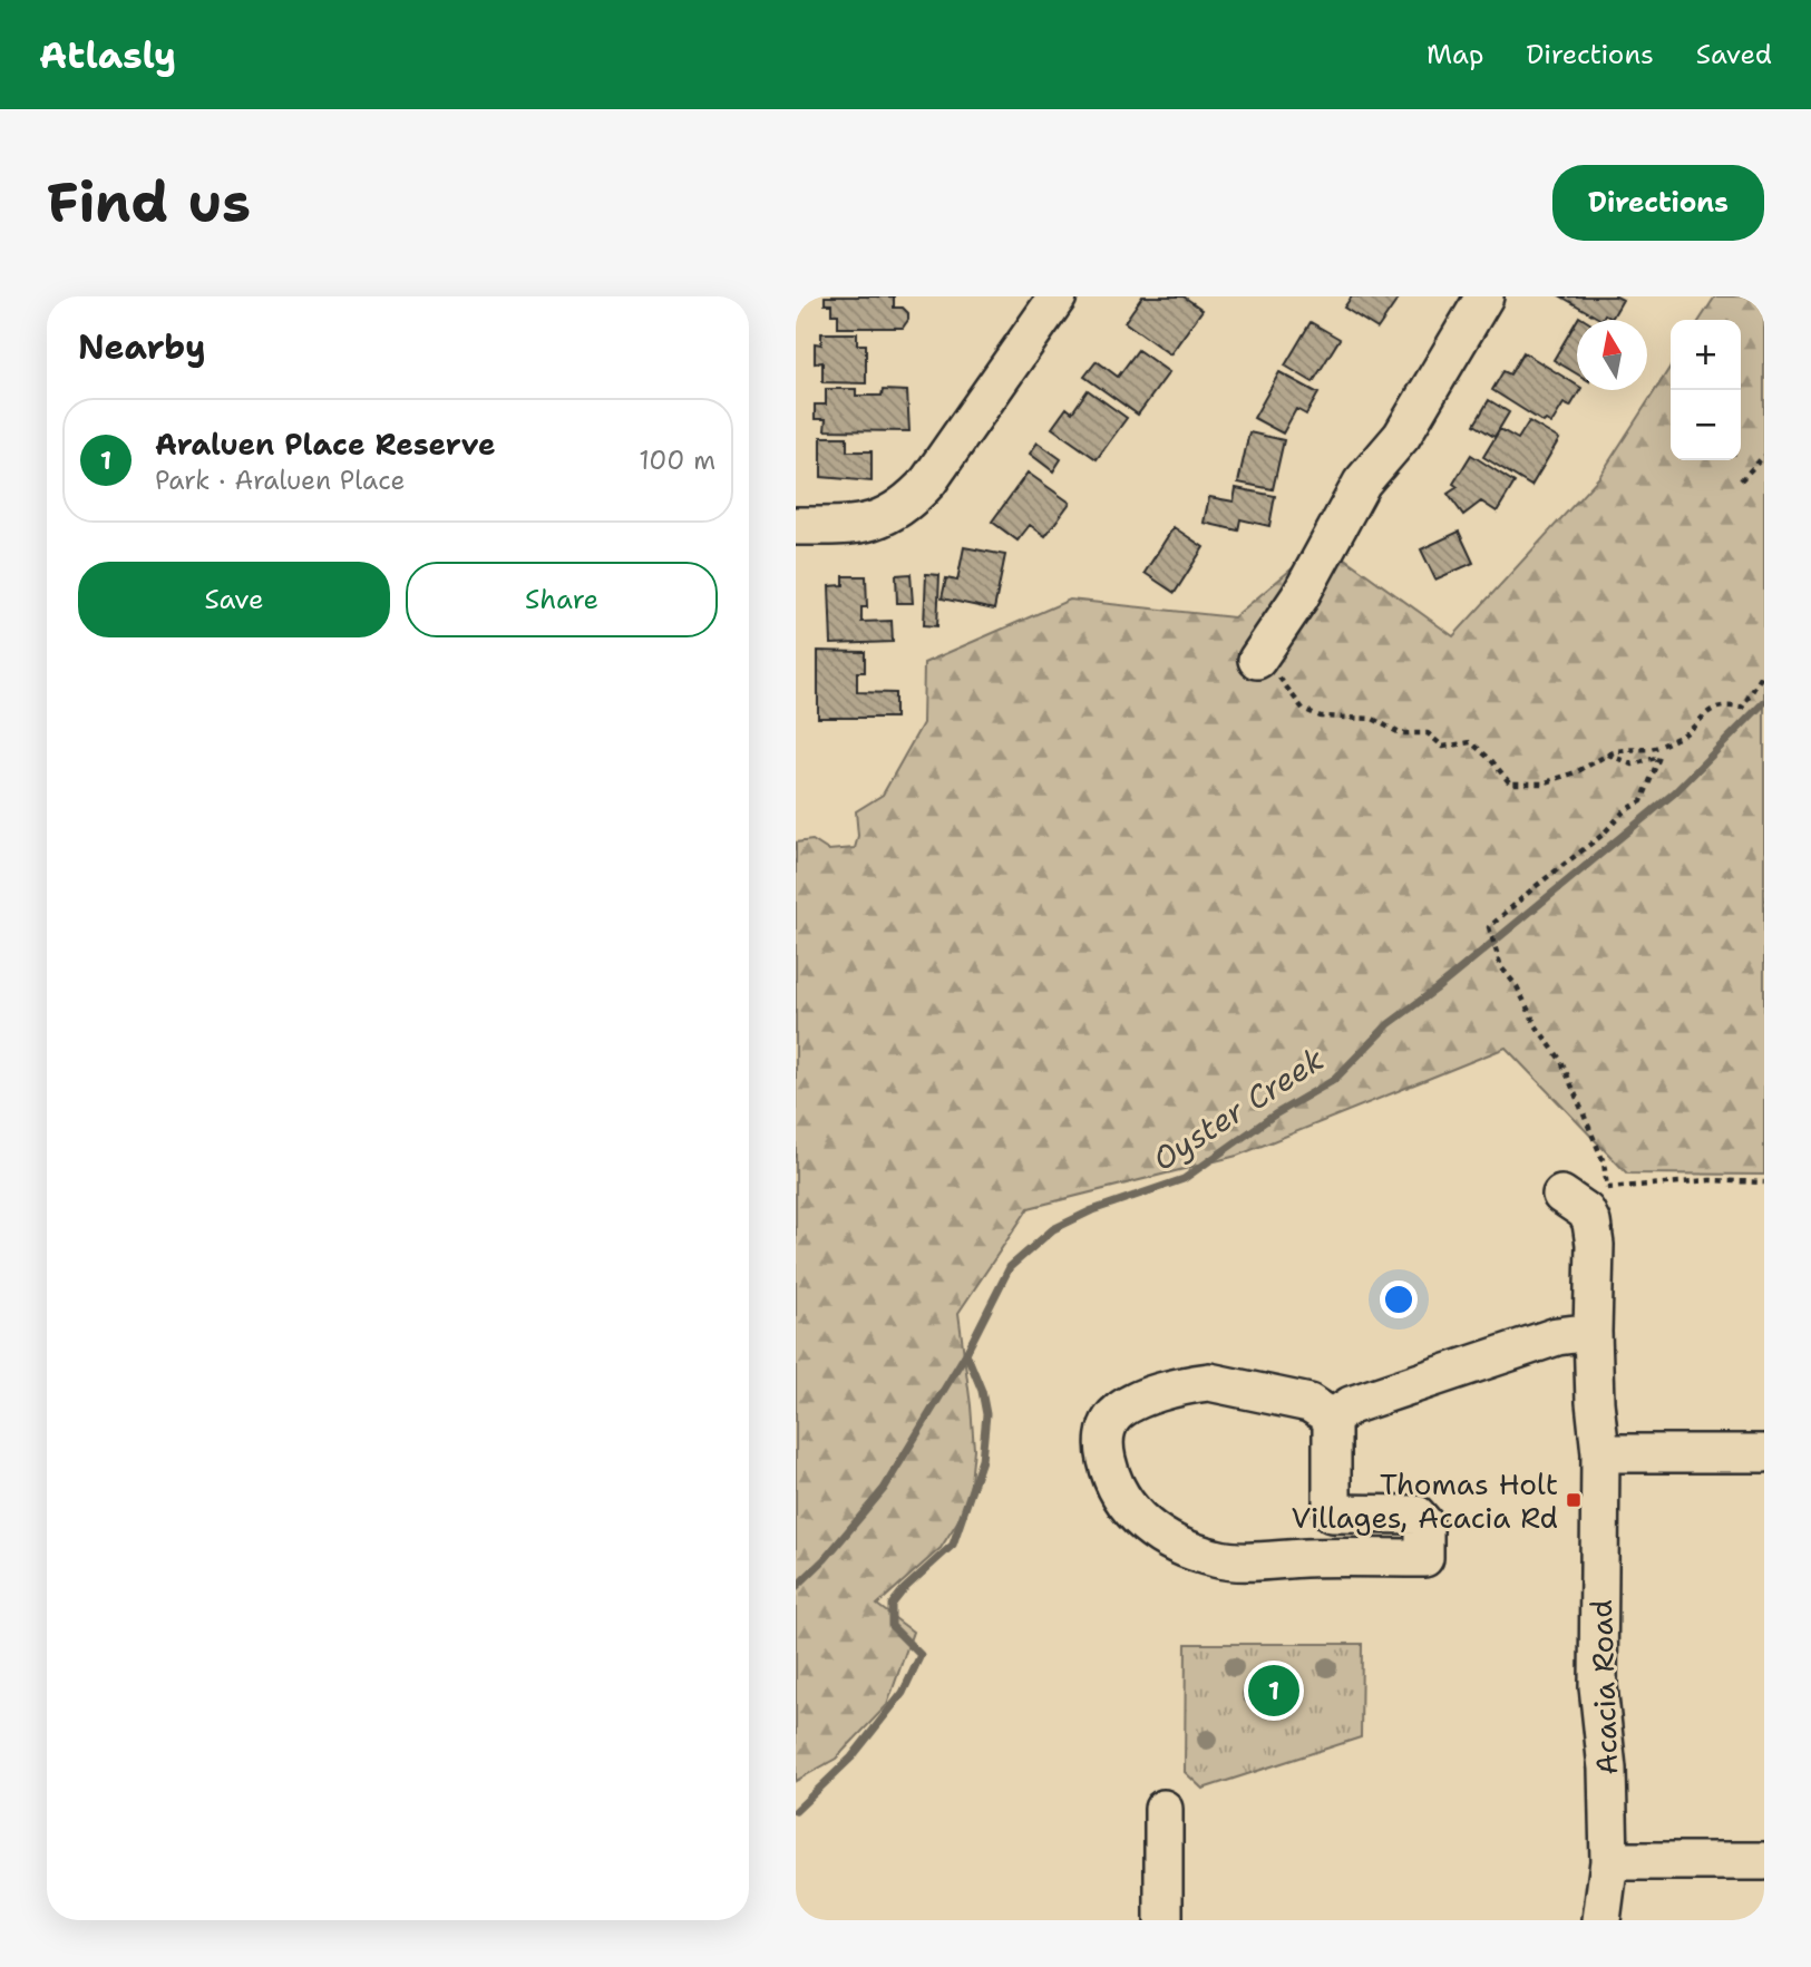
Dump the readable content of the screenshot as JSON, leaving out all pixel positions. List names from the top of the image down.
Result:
{
  "streets": {
    "street": ["Acacia Road"]
  },
  "water": ["Oyster Creek"],
  "places": {
    "transit": ["Thomas Holt Villages, Acacia Rd"]
  },
  "north": "top",
  "page": {
    "header": "Atlasly",
    "nav": ["Map", "Directions", "Saved"],
    "buttons": [
      "Directions",
      ["Save", "Share"]
    ],
    "title": "Find us",
    "heading": "Nearby",
    "map_buttons": ["+", "−"],
    "list": [
      {
        "mark": "1",
        "name": "Araluen Place Reserve",
        "note": "Park · Araluen Place",
        "value": "100 m"
      }
    ],
    "pins": "1"
  }
}
